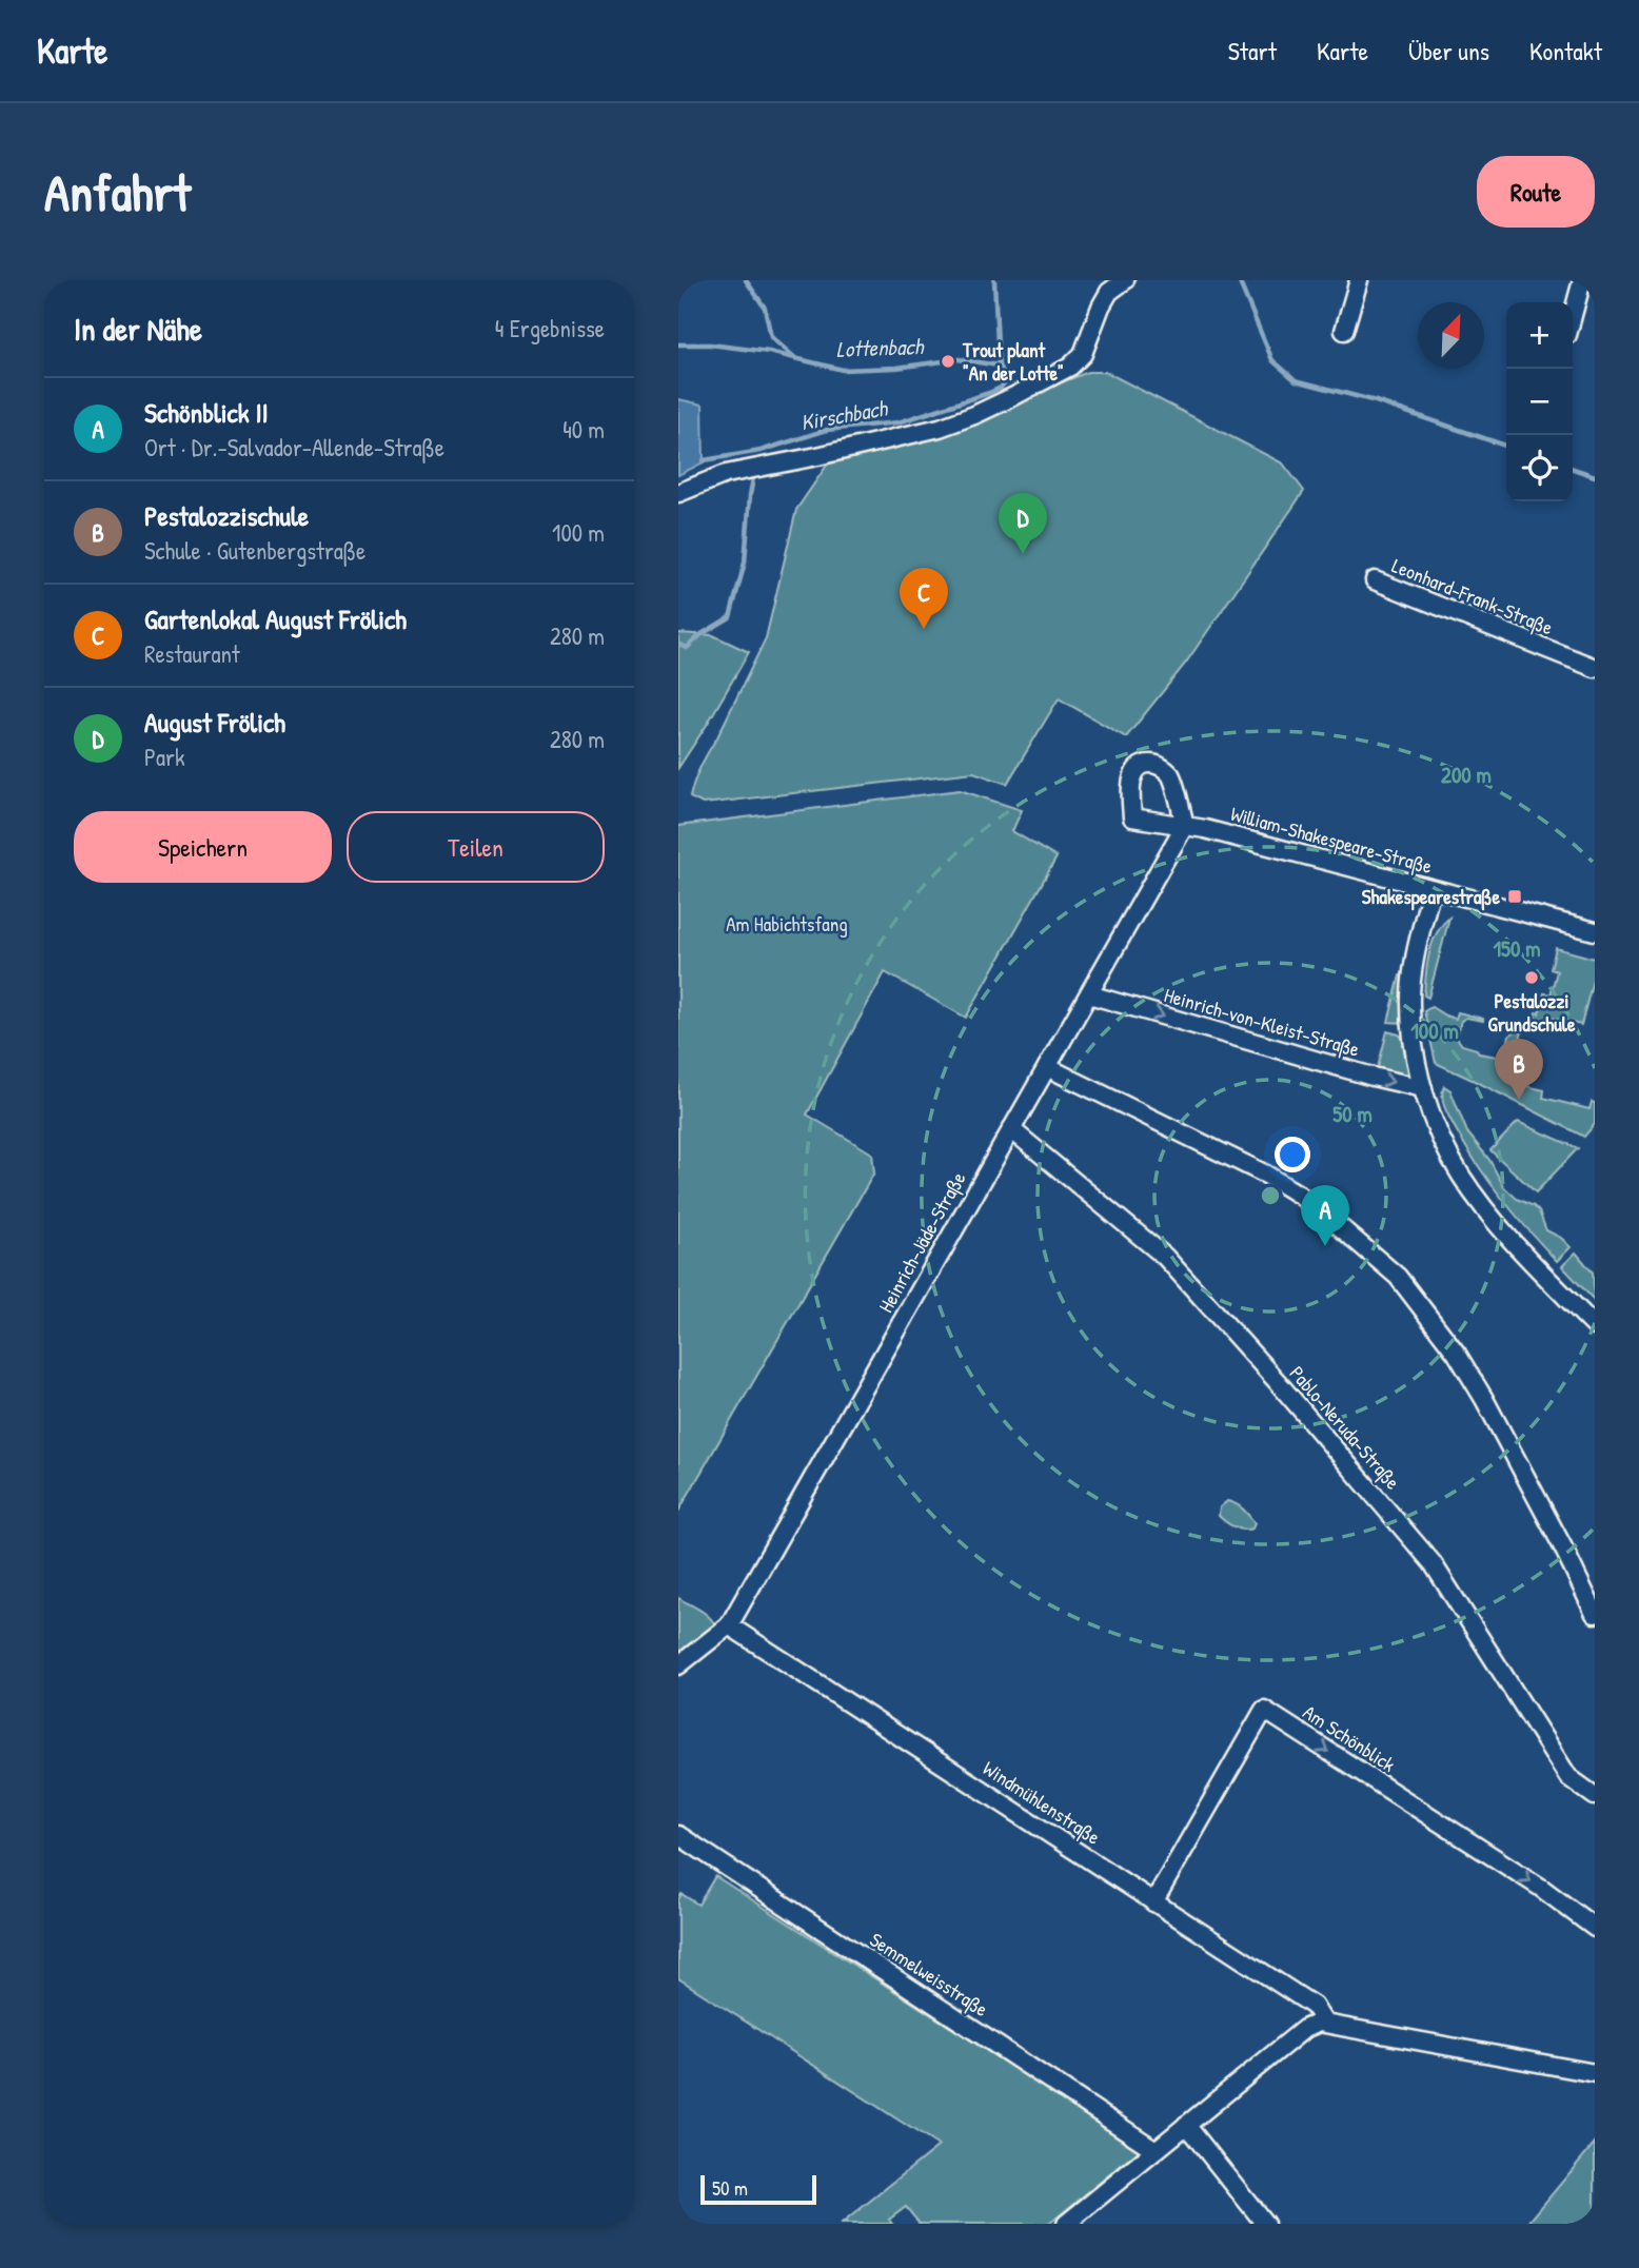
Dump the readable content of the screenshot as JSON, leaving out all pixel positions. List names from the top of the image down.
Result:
{
  "streets": {
    "street": [
      "Leonhard-Frank-Straße",
      "William-Shakespeare-Straße",
      "Heinrich-von-Kleist-Straße",
      "Heinrich-Jäde-Straße",
      "Pablo-Neruda-Straße",
      "Am Schönblick",
      "Windmühlenstraße",
      "Semmelweisstraße"
    ]
  },
  "crossings": [
    ["William-Shakespeare-Straße", "Heinrich-Jäde-Straße"],
    ["Heinrich-von-Kleist-Straße", "Heinrich-Jäde-Straße"],
    ["Heinrich-Jäde-Straße", "Pablo-Neruda-Straße"],
    ["Heinrich-Jäde-Straße", "Windmühlenstraße"],
    ["Am Schönblick", "Windmühlenstraße"]
  ],
  "one_way": ["Heinrich-von-Kleist-Straße"],
  "water": ["Lottenbach", "Kirschbach"],
  "parks": ["Am Habichtsfang"],
  "places": {
    "other": ["Trout plant \"An der Lotte\"", "Pestalozzi Grundschule"],
    "transit": ["Shakespearestraße"]
  },
  "scale_bar": "50 m",
  "north": "top right",
  "page": {
    "header": "Karte",
    "nav": [
      "Start",
      "Karte",
      "Über uns",
      "Kontakt"
    ],
    "buttons": [
      "Route",
      ["Speichern", "Teilen"]
    ],
    "title": "Anfahrt",
    "heading": ["In der Nähe", "4 Ergebnisse"],
    "map_buttons": ["+", "−"],
    "list": [
      {
        "mark": "A",
        "name": "Schönblick II",
        "note": "Ort · Dr.-Salvador-Allende-Straße",
        "value": "40 m"
      },
      {
        "mark": "B",
        "name": "Pestalozzischule",
        "note": "Schule · Gutenbergstraße",
        "value": "100 m"
      },
      {
        "mark": "C",
        "name": "Gartenlokal August Frölich",
        "note": "Restaurant",
        "value": "280 m"
      },
      {
        "mark": "D",
        "name": "August Frölich",
        "note": "Park",
        "value": "280 m"
      }
    ],
    "pins": [
      "D",
      "C",
      "B",
      "A"
    ],
    "scale": "50 m"
  },
  "rings": [
    "200 m",
    "150 m",
    "100 m",
    "50 m"
  ]
}
